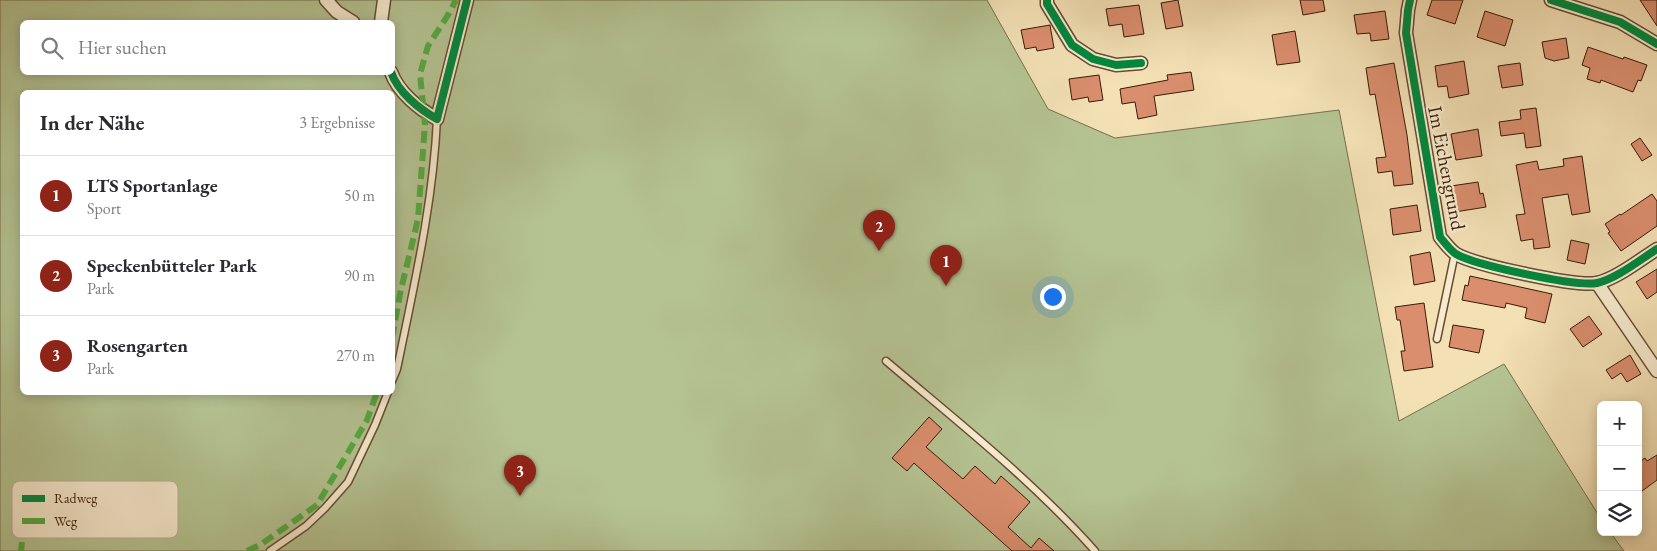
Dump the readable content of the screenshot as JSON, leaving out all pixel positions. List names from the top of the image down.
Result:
{
  "streets": {
    "street": ["Im Eichengrund"]
  },
  "legend": ["Radweg", "Weg"],
  "page": {
    "search": "Hier suchen",
    "heading": ["In der Nähe", "3 Ergebnisse"],
    "list": [
      {
        "mark": "1",
        "name": "LTS Sportanlage",
        "note": "Sport",
        "value": "50 m"
      },
      {
        "mark": "2",
        "name": "Speckenbütteler Park",
        "note": "Park",
        "value": "90 m"
      },
      {
        "mark": "3",
        "name": "Rosengarten",
        "note": "Park",
        "value": "270 m"
      }
    ],
    "pins": ["2", "1", "3"],
    "map_buttons": ["+", "−"]
  }
}
